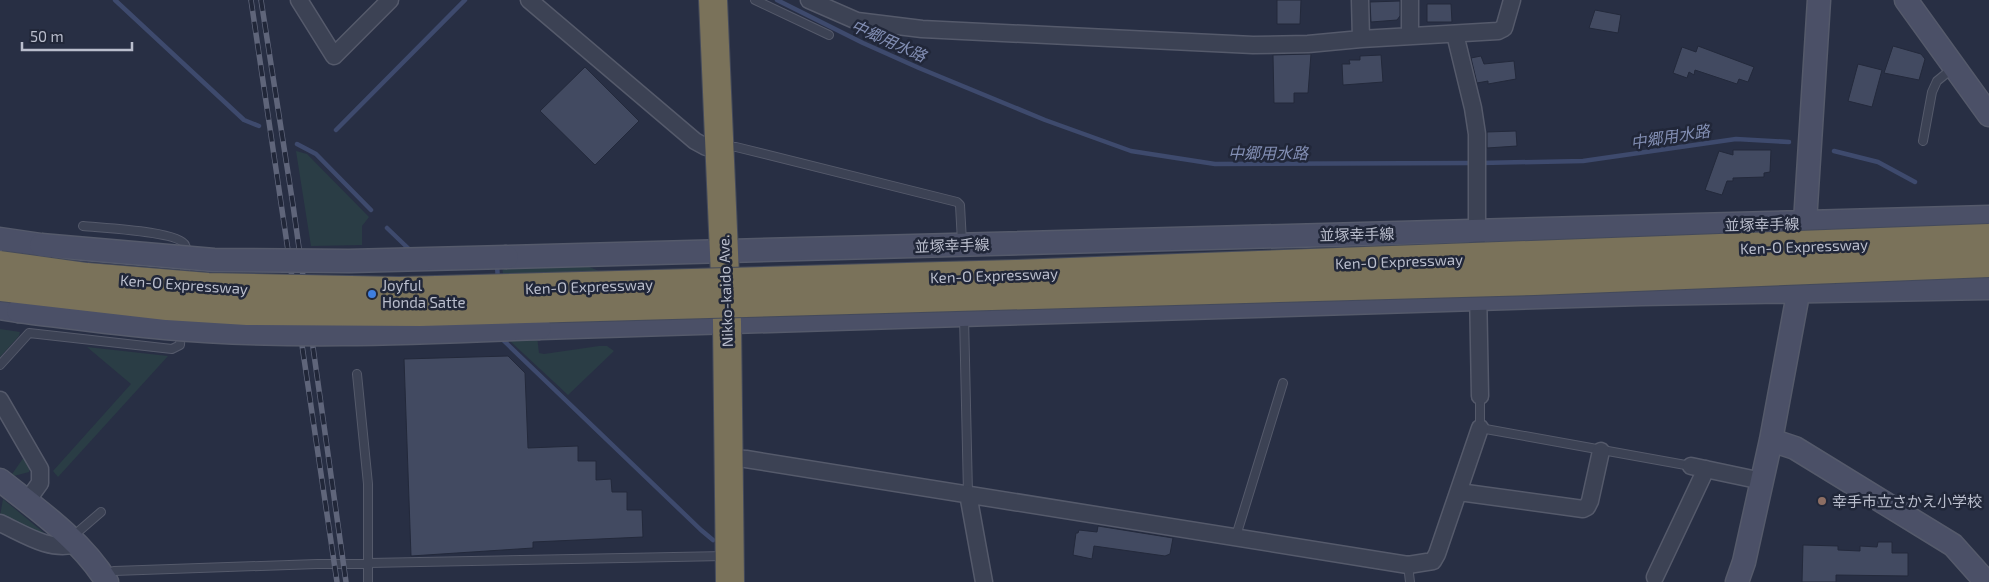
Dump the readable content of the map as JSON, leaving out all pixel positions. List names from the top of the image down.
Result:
{
  "streets": {
    "highway": ["Ken-O Expressway", "Nikko-kaido Ave."],
    "main road": ["並塚幸手線"]
  },
  "crossings": [
    ["並塚幸手線", "Nikko-kaido Ave."]
  ],
  "water": ["中郷用水路"],
  "places": ["Joyful Honda Satte", "幸手市立さかえ小学校"],
  "scale_bar": "50 m"
}
